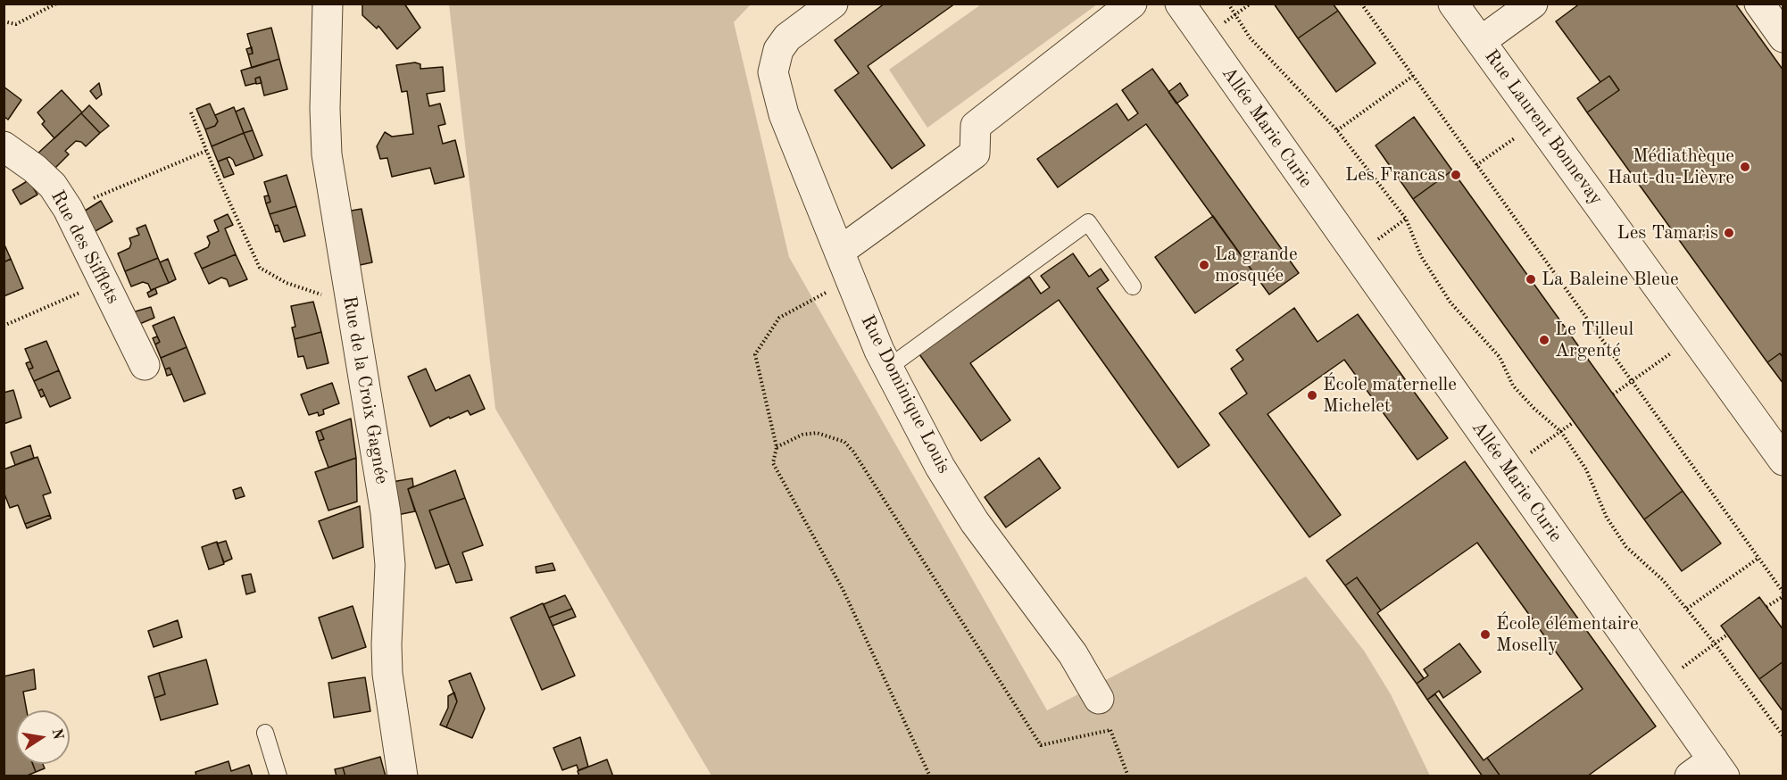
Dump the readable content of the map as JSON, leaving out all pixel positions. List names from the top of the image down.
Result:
{
  "streets": {
    "street": [
      "Allée Marie Curie",
      "Rue Laurent Bonnevay",
      "Rue des Sifflets",
      "Rue de la Croix Gagnée",
      "Rue Dominique Louis"
    ]
  },
  "places": [
    "Médiathèque Haut-du-Lièvre",
    "Les Francas",
    "Les Tamaris",
    "La grande mosquée",
    "La Baleine Bleue",
    "Le Tilleul Argenté",
    "École maternelle Michelet",
    "École élémentaire Moselly"
  ],
  "north": "right"
}
